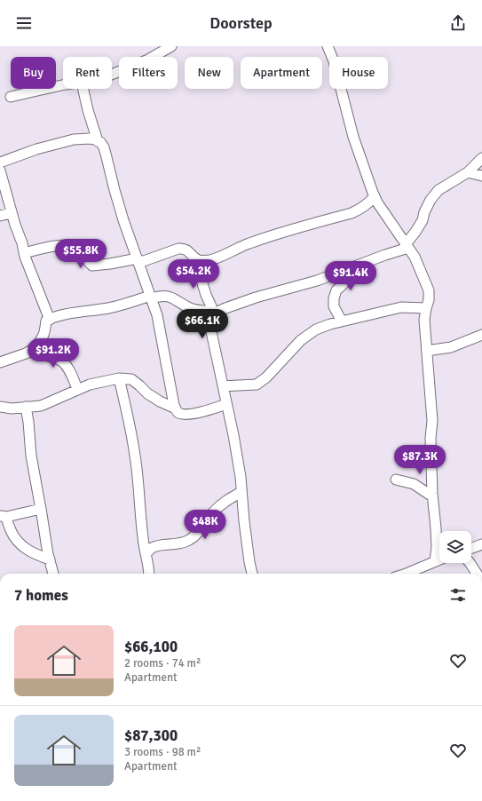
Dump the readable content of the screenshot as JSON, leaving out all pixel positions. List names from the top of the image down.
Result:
{
  "page": {
    "header": "Doorstep",
    "chip": [
      "Buy",
      "Rent",
      "Filters",
      "New",
      "Apartment",
      "House"
    ],
    "price": [
      "$55.8K",
      "$54.2K",
      "$91.4K",
      "$66.1K",
      "$91.2K",
      "$87.3K",
      "$48K"
    ],
    "heading": "7 homes",
    "list": [
      {
        "name": "$66,100",
        "note": "2 rooms · 74 m² · Apartment"
      },
      {
        "name": "$87,300",
        "note": "3 rooms · 98 m² · Apartment"
      }
    ]
  }
}
